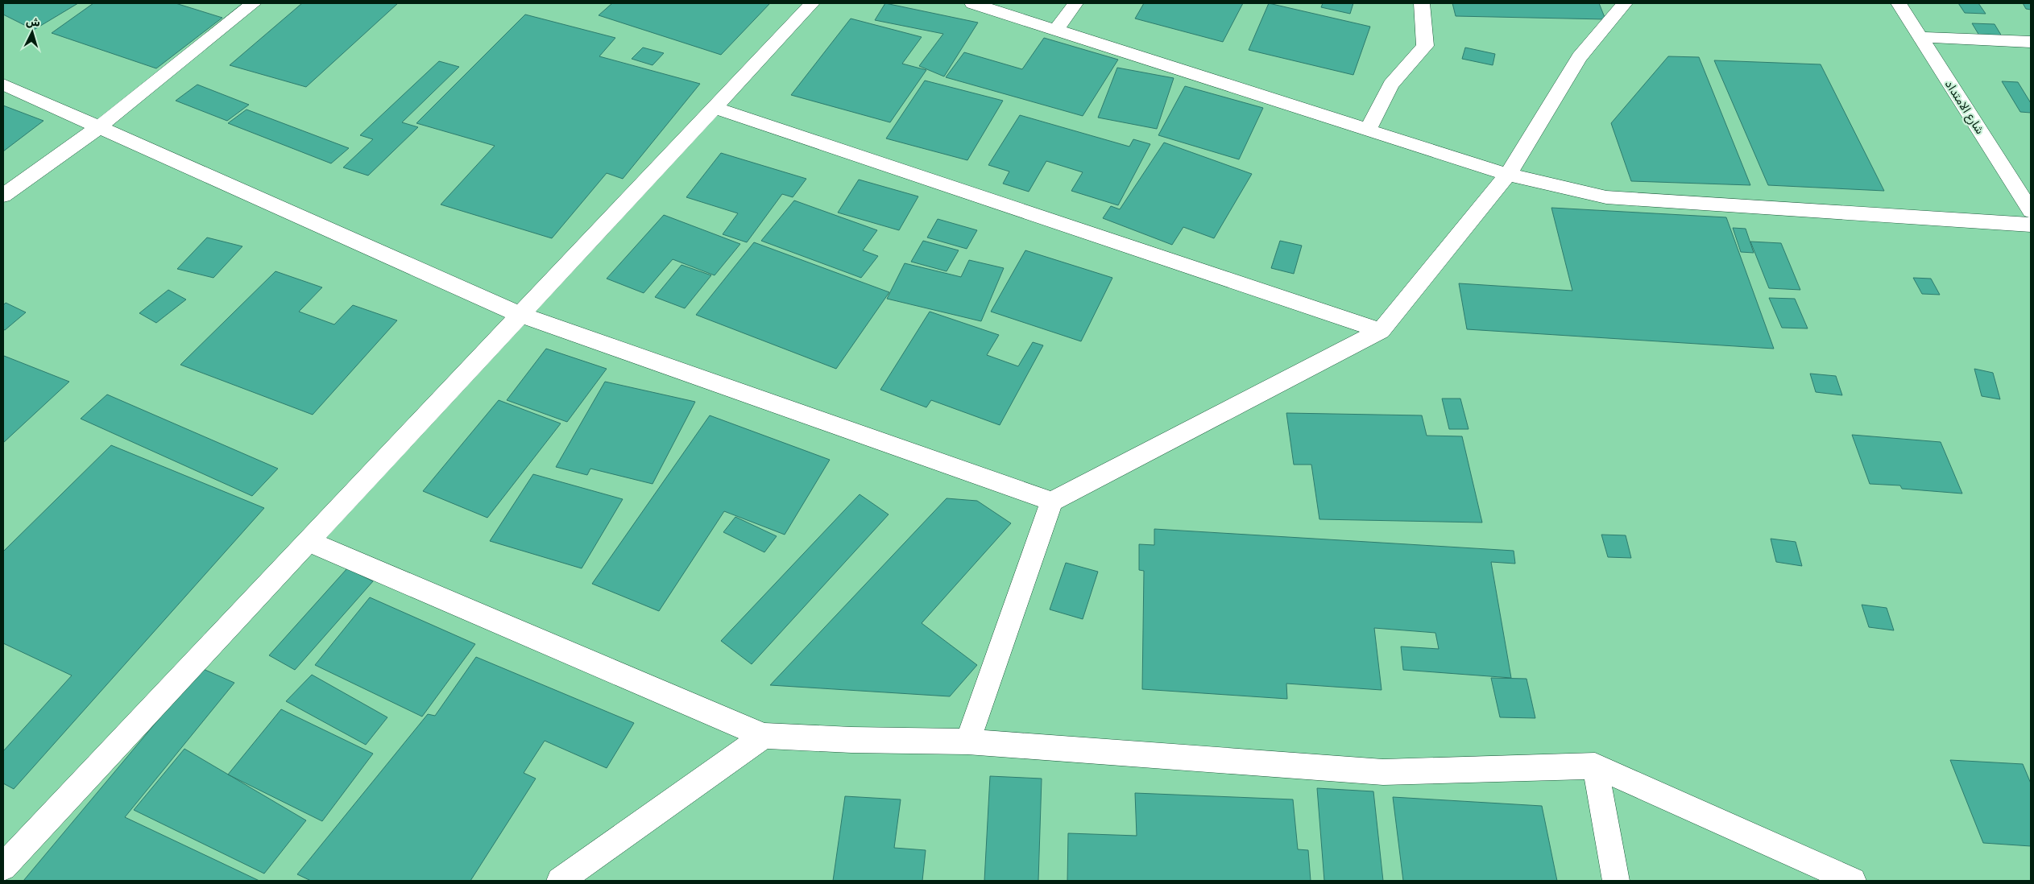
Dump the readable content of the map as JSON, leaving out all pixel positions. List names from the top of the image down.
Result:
{
  "streets": {
    "street": ["شارع الامتداد"]
  },
  "north": "top"
}
